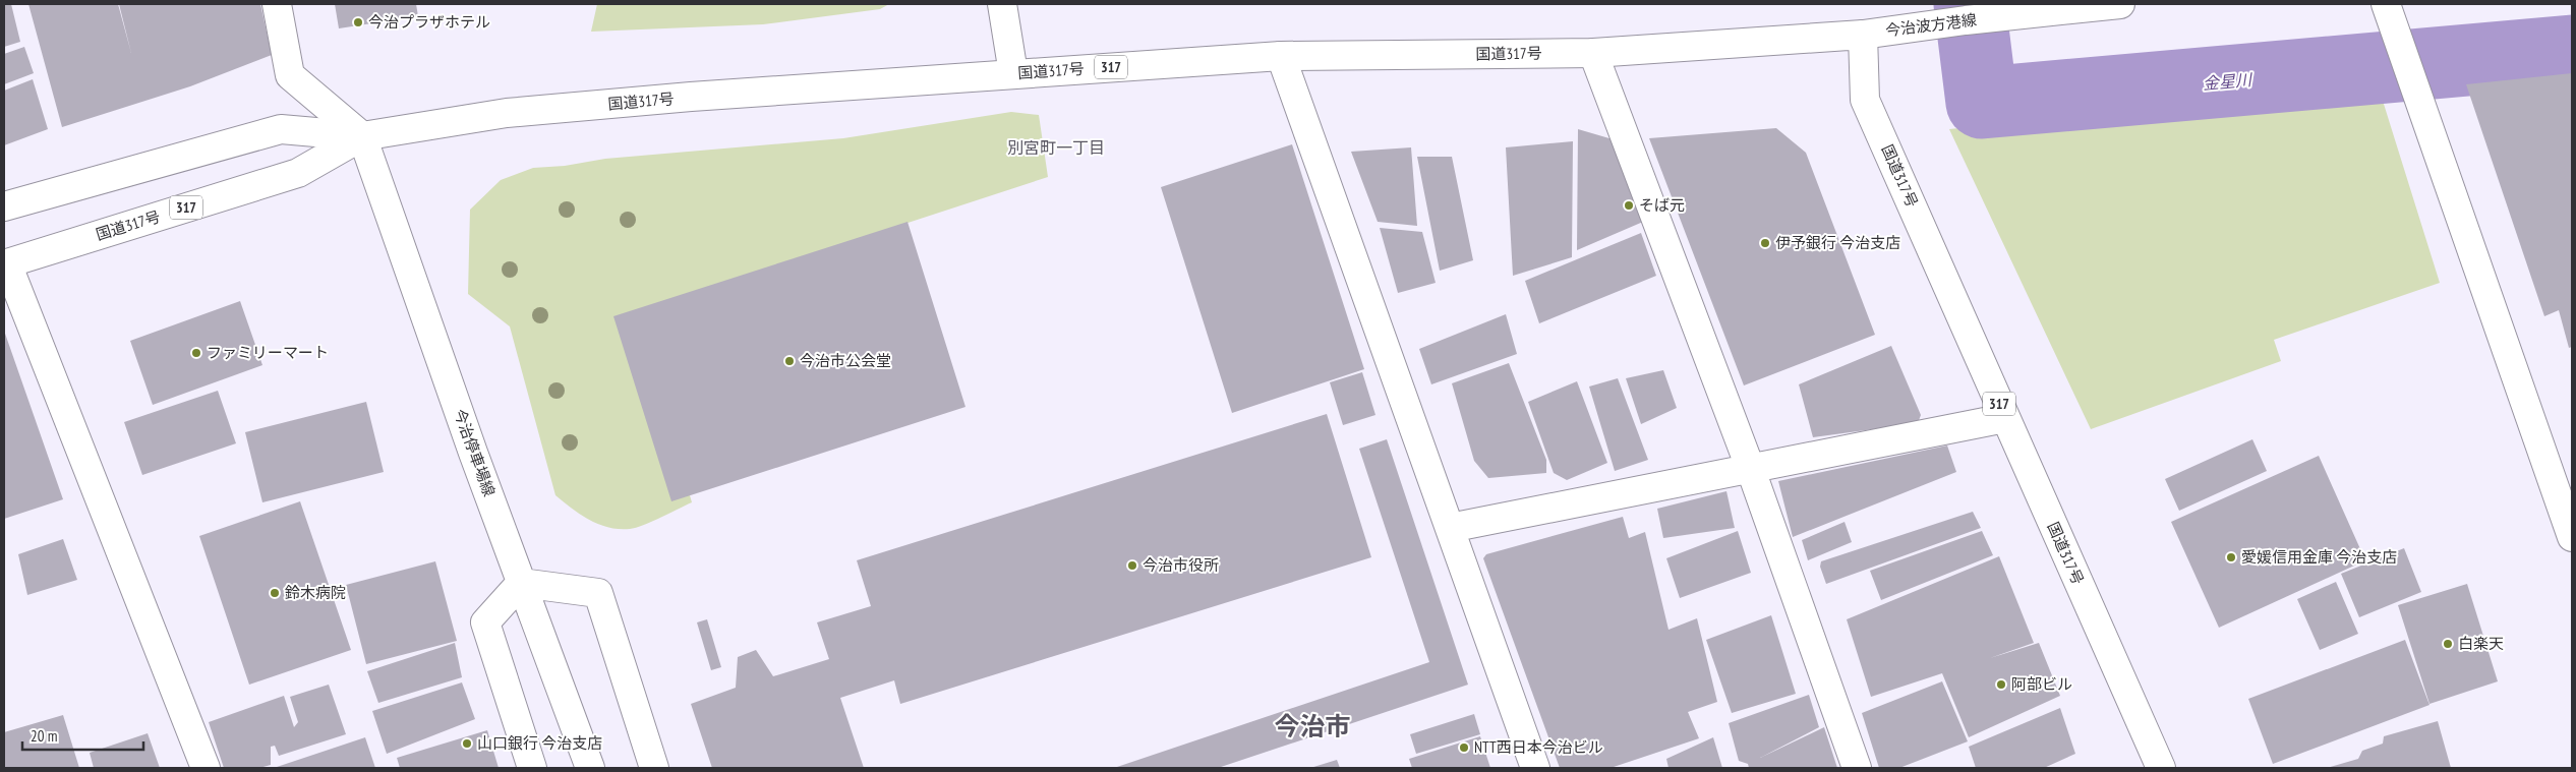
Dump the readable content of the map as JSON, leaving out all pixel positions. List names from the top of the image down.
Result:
{
  "streets": {
    "main road": [
      "今治波方港線",
      "国道317号",
      "317",
      "今治停車場線"
    ]
  },
  "crossings": [
    ["今治波方港線", "国道317号"],
    ["国道317号", "今治停車場線"]
  ],
  "districts": ["別宮町一丁目", "今治市"],
  "water": ["金星川"],
  "places": [
    "今治プラザホテル",
    "そば元",
    "伊予銀行 今治支店",
    "ファミリーマート",
    "今治市公会堂",
    "愛媛信用金庫 今治支店",
    "今治市役所",
    "鈴木病院",
    "白楽天",
    "阿部ビル",
    "山口銀行 今治支店",
    "NTT西日本今治ビル"
  ],
  "scale_bar": "20 m"
}
